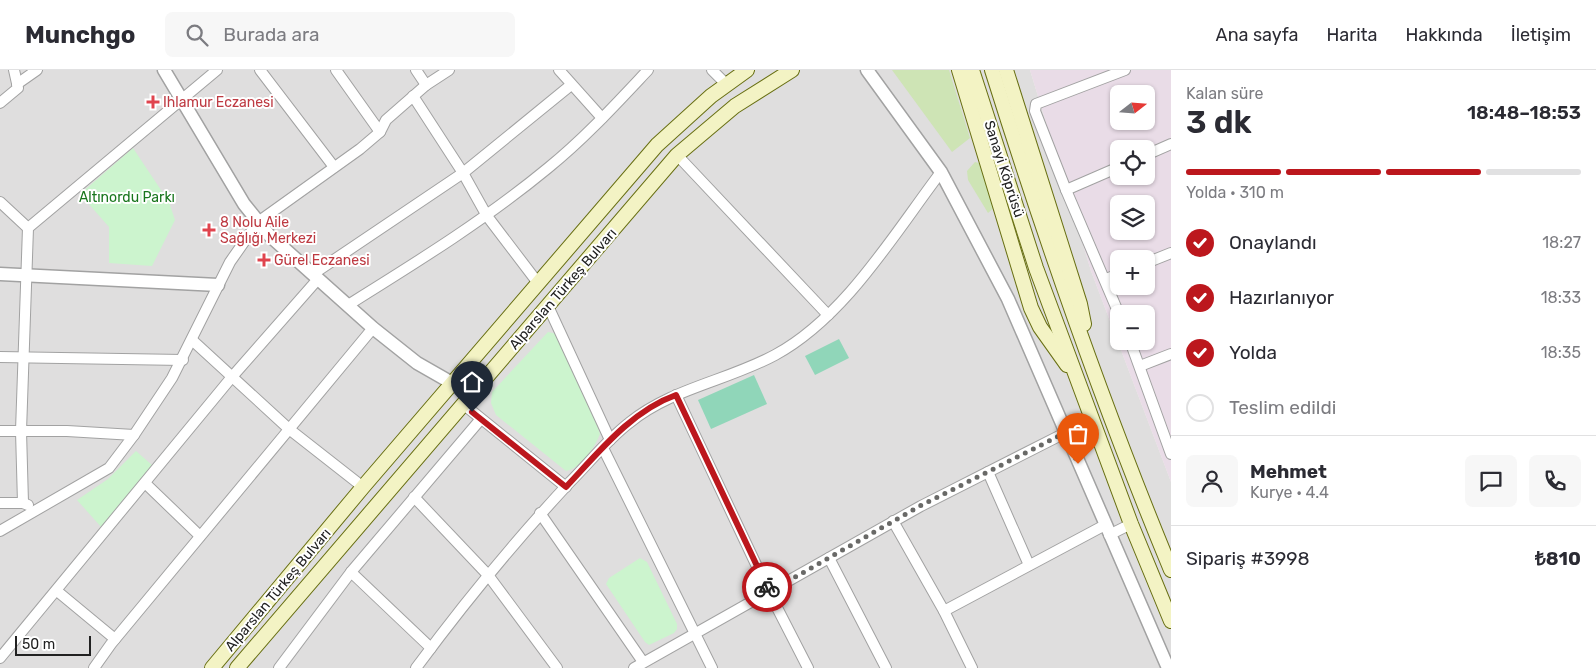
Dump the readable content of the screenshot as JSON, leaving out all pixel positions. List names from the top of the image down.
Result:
{
  "streets": {
    "main road": ["Sanayi Köprüsü", "Alparslan Türkeş Bulvarı"]
  },
  "parks": ["Altınordu Parkı"],
  "places": {
    "health": ["Ihlamur Eczanesi", "8 Nolu Aile Sağlığı Merkezi", "Gürel Eczanesi"]
  },
  "scale_bar": "50 m",
  "north": "right",
  "page": {
    "header": "Munchgo",
    "search": "Burada ara",
    "nav": [
      "Ana sayfa",
      "Harita",
      "Hakkında",
      "İletişim"
    ],
    "heading": ["3 dk", "Kalan süre", "18:48–18:53"],
    "panel": [
      "Mehmet",
      "Kurye · 4.4",
      "Sipariş #3998",
      "₺810"
    ],
    "map_buttons": ["+", "−"],
    "bar": "Yolda · 310 m",
    "list": [
      ["Onaylandı", "18:27"],
      ["Hazırlanıyor", "18:33"],
      ["Yolda", "18:35"],
      "Teslim edildi"
    ],
    "scale": "50 m"
  }
}
